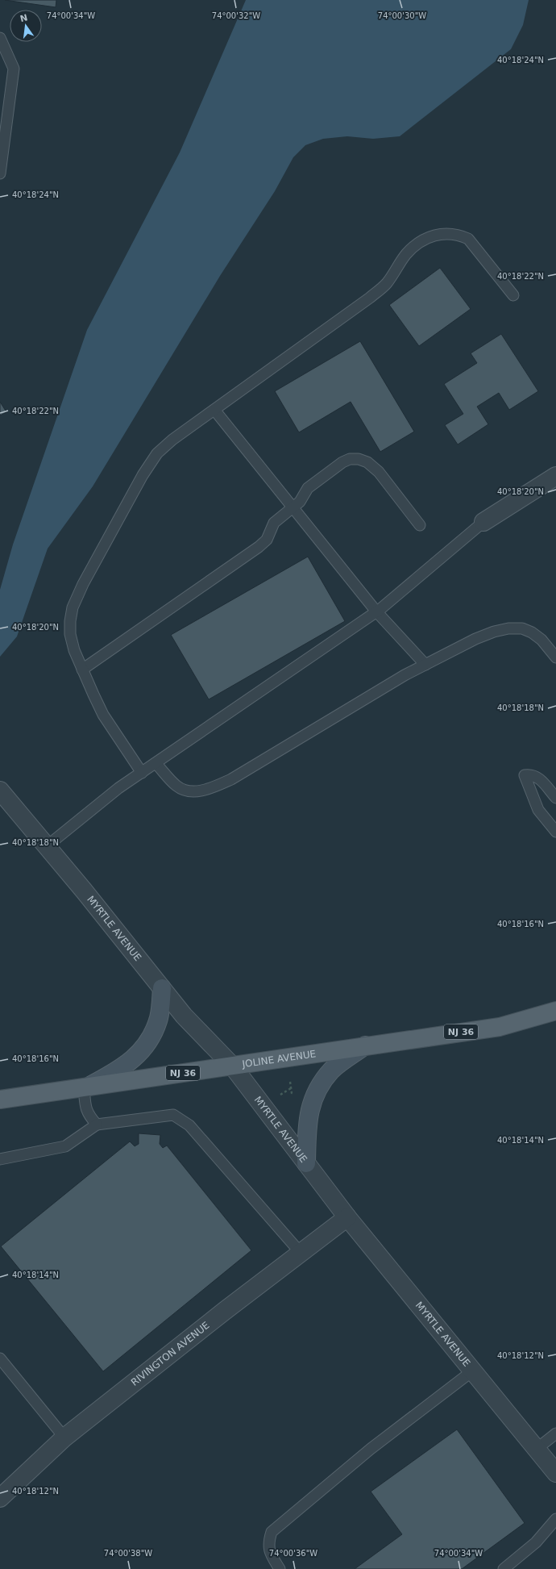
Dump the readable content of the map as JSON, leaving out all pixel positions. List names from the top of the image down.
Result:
{
  "streets": {
    "main road": ["NJ 36", "JOLINE AVENUE"],
    "street": ["MYRTLE AVENUE", "RIVINGTON AVENUE"]
  },
  "crossings": [
    ["MYRTLE AVENUE", "JOLINE AVENUE"],
    ["MYRTLE AVENUE", "RIVINGTON AVENUE"]
  ],
  "north": "top",
  "coordinates": [
    "74°00'34\"W",
    "74°00'32\"W",
    "74°00'30\"W",
    "40°18'24\"N",
    "40°18'22\"N",
    "40°18'20\"N",
    "40°18'18\"N",
    "40°18'16\"N",
    "40°18'14\"N",
    "40°18'12\"N",
    "74°00'38\"W",
    "74°00'36\"W"
  ]
}
